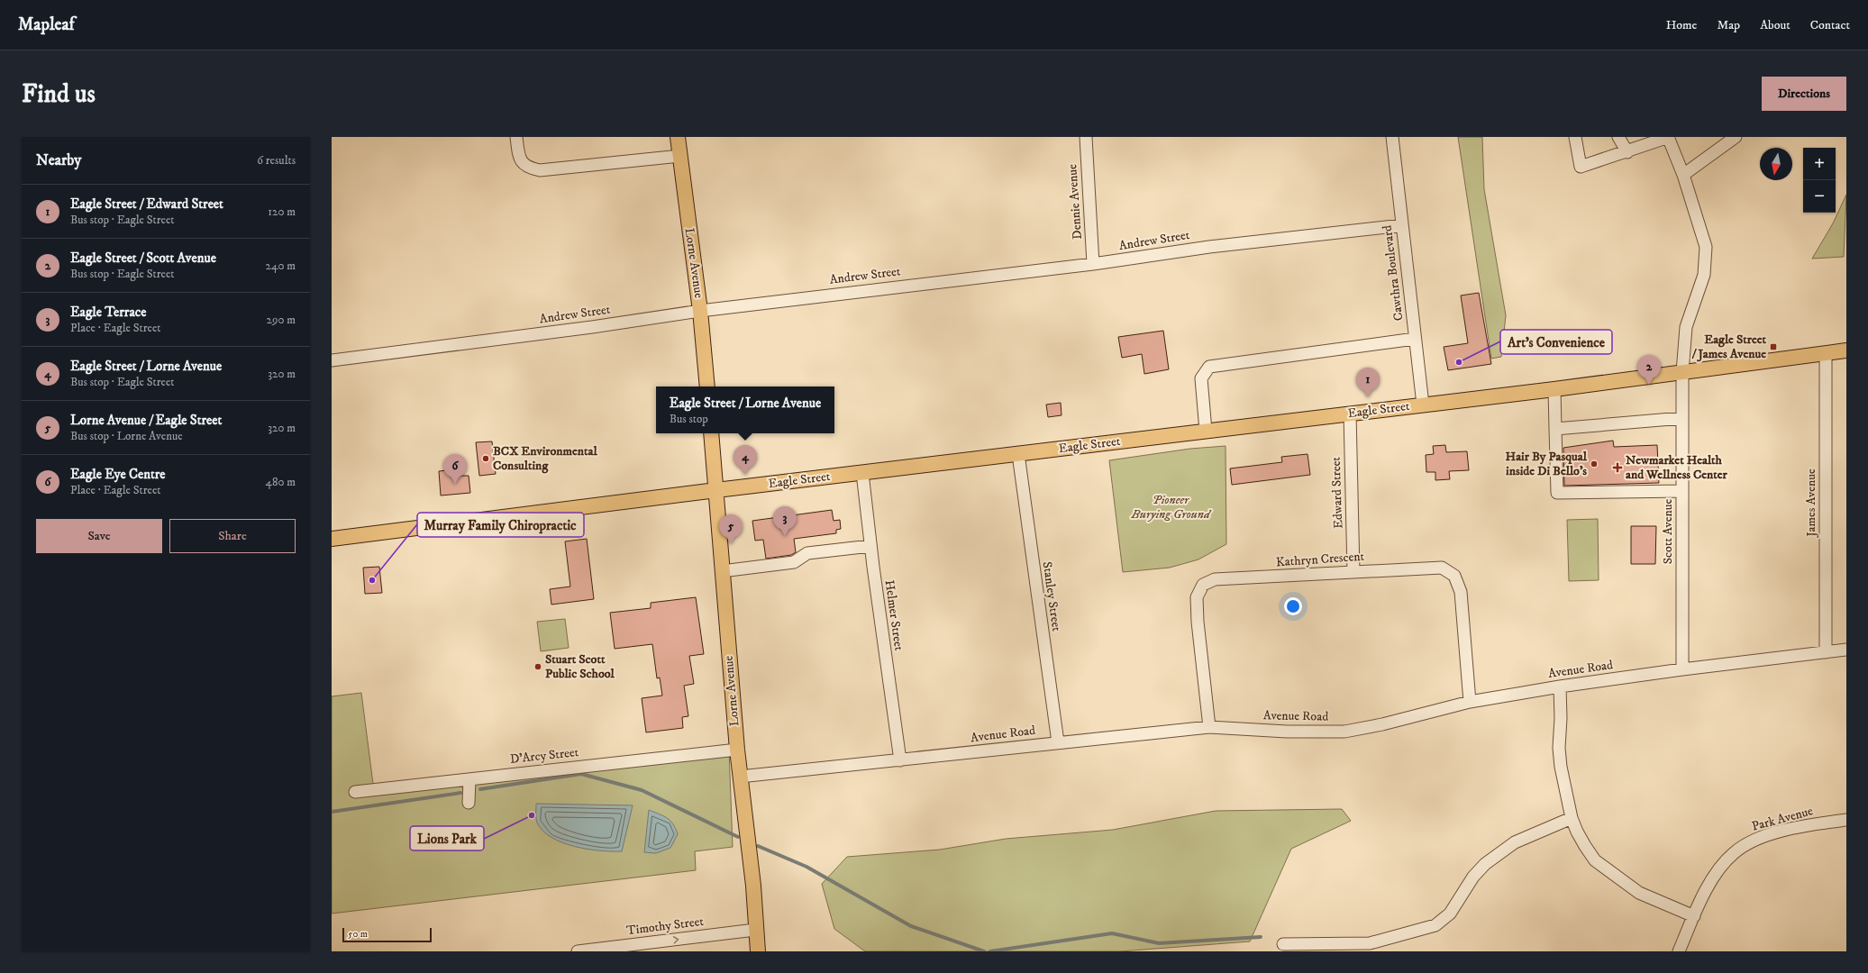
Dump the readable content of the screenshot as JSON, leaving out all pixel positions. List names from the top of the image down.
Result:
{
  "streets": {
    "main road": ["Lorne Avenue", "Eagle Street"],
    "street": [
      "Dennie Avenue",
      "Andrew Street",
      "Cawthra Boulevard",
      "Edward Street",
      "James Avenue",
      "Scott Avenue",
      "Kathryn Crescent",
      "Stanley Street",
      "Helmer Street",
      "Avenue Road",
      "D'Arcy Street",
      "Park Avenue",
      "Timothy Street"
    ]
  },
  "crossings": [
    ["Dennie Avenue", "Andrew Street"],
    ["Andrew Street", "Lorne Avenue"],
    ["Andrew Street", "Cawthra Boulevard"],
    ["Lorne Avenue", "Eagle Street"],
    ["Lorne Avenue", "Avenue Road"],
    ["Lorne Avenue", "D'Arcy Street"],
    ["Lorne Avenue", "Timothy Street"],
    ["Cawthra Boulevard", "Eagle Street"],
    ["Eagle Street", "Edward Street"],
    ["Eagle Street", "James Avenue"],
    ["Eagle Street", "Scott Avenue"],
    ["Eagle Street", "Stanley Street"],
    ["Eagle Street", "Helmer Street"],
    ["Edward Street", "Kathryn Crescent"],
    ["James Avenue", "Avenue Road"],
    ["Scott Avenue", "Avenue Road"],
    ["Kathryn Crescent", "Avenue Road"],
    ["Stanley Street", "Avenue Road"],
    ["Helmer Street", "Avenue Road"]
  ],
  "one_way": ["Timothy Street"],
  "parks": ["Pioneer Burying Ground"],
  "places": {
    "transit": ["Eagle Street / James Avenue"],
    "other": [
      "Art's Convenience",
      "BCX Environmental Consulting",
      "Hair By Pasqual inside Di Bello's",
      "Murray Family Chiropractic",
      "Stuart Scott Public School",
      "Lions Park"
    ],
    "health": ["Newmarket Health and Wellness Center"]
  },
  "scale_bar": "50 m",
  "north": "bottom",
  "page": {
    "header": "Mapleaf",
    "nav": [
      "Home",
      "Map",
      "About",
      "Contact"
    ],
    "buttons": [
      "Directions",
      ["Save", "Share"]
    ],
    "title": "Find us",
    "heading": ["Nearby", "6 results"],
    "map_buttons": ["+", "−"],
    "list": [
      {
        "mark": "1",
        "name": "Eagle Street / Edward Street",
        "note": "Bus stop · Eagle Street",
        "value": "120 m"
      },
      {
        "mark": "2",
        "name": "Eagle Street / Scott Avenue",
        "note": "Bus stop · Eagle Street",
        "value": "240 m"
      },
      {
        "mark": "3",
        "name": "Eagle Terrace",
        "note": "Place · Eagle Street",
        "value": "290 m"
      },
      {
        "mark": "4",
        "name": "Eagle Street / Lorne Avenue",
        "note": "Bus stop · Eagle Street",
        "value": "320 m"
      },
      {
        "mark": "5",
        "name": "Lorne Avenue / Eagle Street",
        "note": "Bus stop · Lorne Avenue",
        "value": "320 m"
      },
      {
        "mark": "6",
        "name": "Eagle Eye Centre",
        "note": "Place · Eagle Street",
        "value": "480 m"
      }
    ],
    "pins": [
      "2",
      "1",
      "4",
      "6",
      "3",
      "5"
    ],
    "popup": ["Eagle Street / Lorne Avenue", "Bus stop"],
    "scale": "50 m"
  }
}
